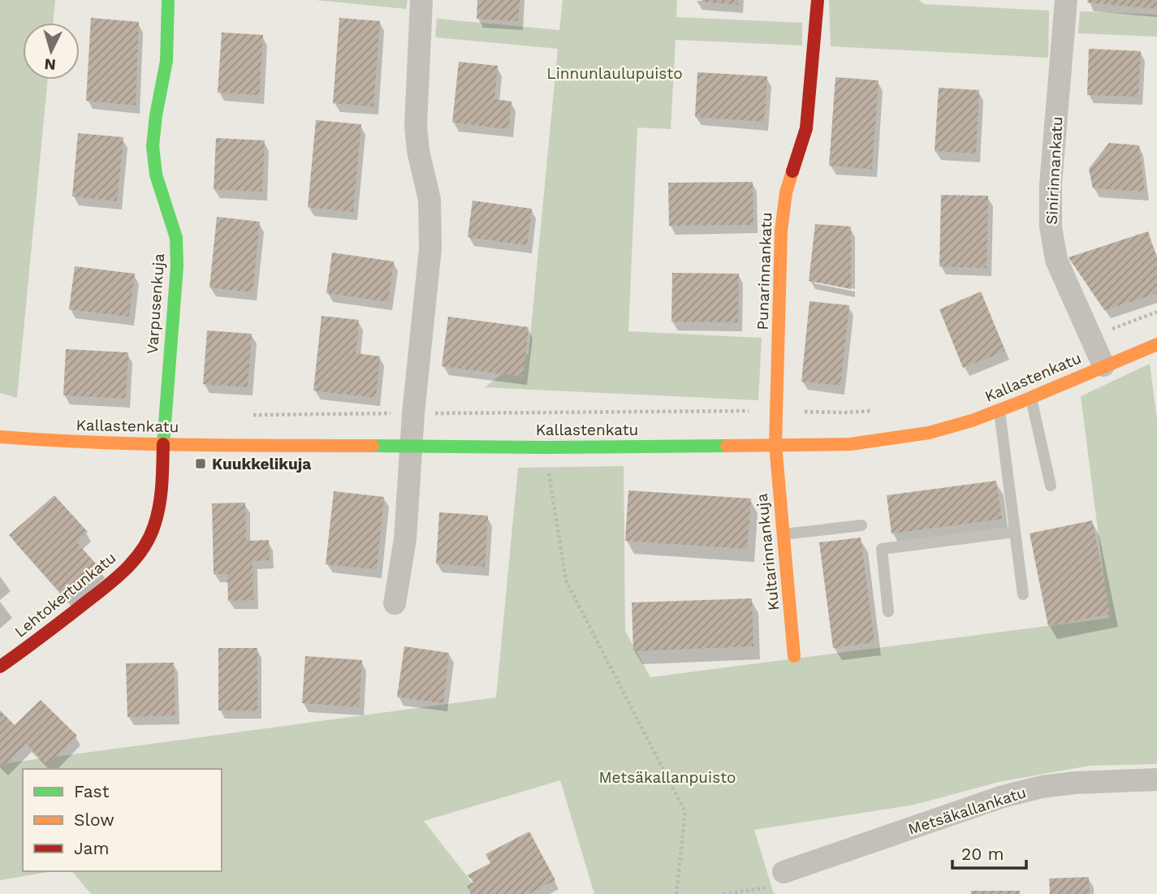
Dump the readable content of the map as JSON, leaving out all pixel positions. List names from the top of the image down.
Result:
{
  "streets": {
    "street": [
      "Sinirinnankatu",
      "Punarinnankatu",
      "Varpusenkuja",
      "Kallastenkatu",
      "Kultarinnankuja",
      "Lehtokertunkatu",
      "Metsäkallankatu"
    ]
  },
  "crossings": [
    ["Sinirinnankatu", "Kallastenkatu"],
    ["Punarinnankatu", "Kallastenkatu"],
    ["Punarinnankatu", "Kultarinnankuja"],
    ["Varpusenkuja", "Kallastenkatu"],
    ["Varpusenkuja", "Lehtokertunkatu"],
    ["Kallastenkatu", "Kultarinnankuja"],
    ["Kallastenkatu", "Lehtokertunkatu"]
  ],
  "parks": ["Linnunlaulupuisto", "Metsäkallanpuisto"],
  "places": {
    "transit": ["Kuukkelikuja"]
  },
  "legend": ["Fast", "Slow", "Jam"],
  "scale_bar": "20 m",
  "north": "bottom"
}
